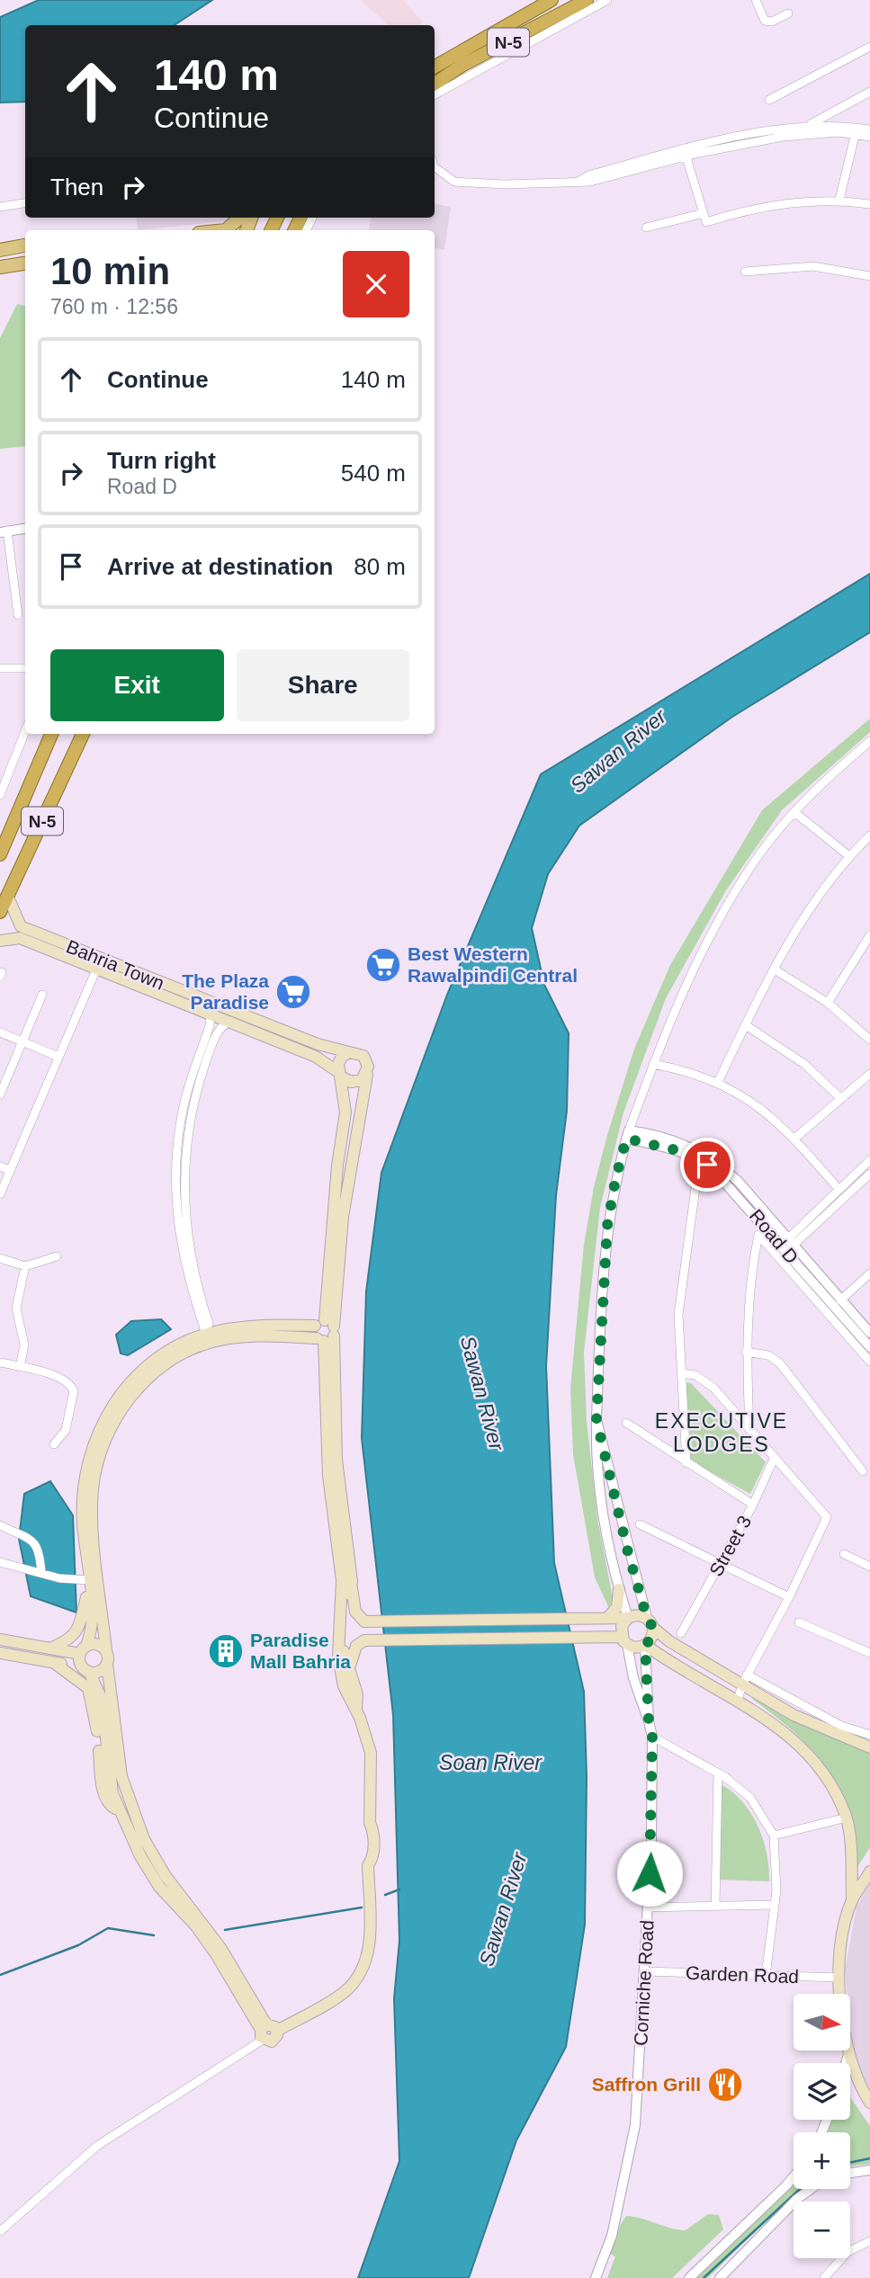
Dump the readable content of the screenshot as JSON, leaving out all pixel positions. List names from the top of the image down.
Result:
{
  "streets": {
    "highway": ["N-5"],
    "main road": ["Bahria Town"],
    "street": [
      "Road D",
      "Street 3",
      "Garden Road",
      "Corniche Road"
    ]
  },
  "crossings": [
    ["N-5", "Bahria Town"],
    ["Garden Road", "Corniche Road"]
  ],
  "districts": ["EXECUTIVE LODGES"],
  "water": ["Sawan River", "Soan River"],
  "places": {
    "supermarket": ["Best Western Rawalpindi Central", "The Plaza Paradise"],
    "building": ["Paradise Mall Bahria"],
    "restaurant": ["Saffron Grill"]
  },
  "north": "right",
  "page": {
    "turn": ["140 m", "Continue"],
    "then": "Then",
    "heading": ["10 min", "760 m · 12:56"],
    "list": [
      {
        "name": "Continue",
        "value": "140 m"
      },
      {
        "name": "Turn right",
        "note": "Road D",
        "value": "540 m"
      },
      {
        "name": "Arrive at destination",
        "value": "80 m"
      }
    ],
    "buttons": ["Exit", "Share"],
    "map_buttons": ["+", "−"]
  }
}
